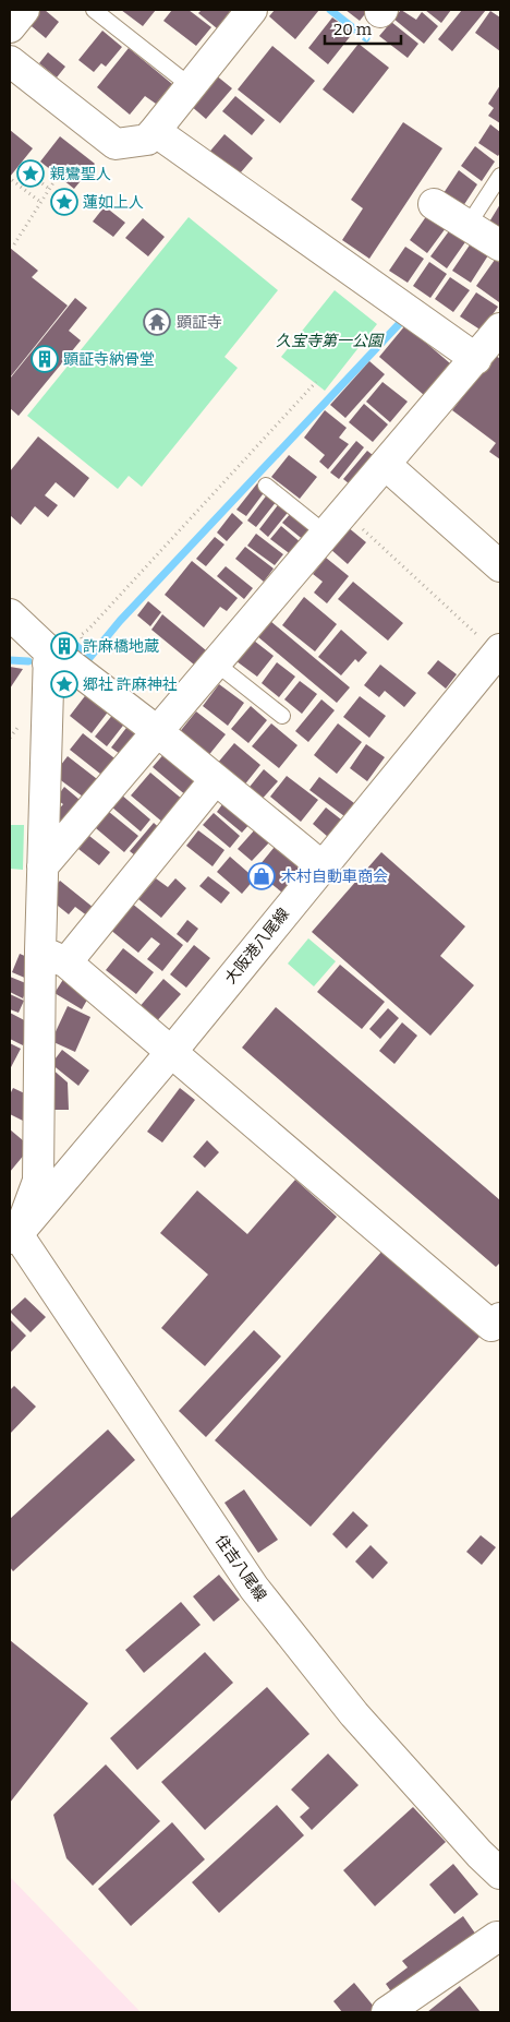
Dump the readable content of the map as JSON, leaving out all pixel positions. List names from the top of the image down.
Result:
{
  "streets": {
    "street": ["大阪港八尾線", "住吉八尾線"]
  },
  "crossings": [
    ["大阪港八尾線", "住吉八尾線"]
  ],
  "parks": ["久宝寺第一公園"],
  "places": {
    "place": ["親鸞聖人", "蓮如上人", "郷社 許麻神社"],
    "temple": ["顕証寺"],
    "building": ["顕証寺納骨堂", "許麻橋地蔵"],
    "shop": ["木村自動車商会"]
  },
  "scale_bar": "20 m"
}
